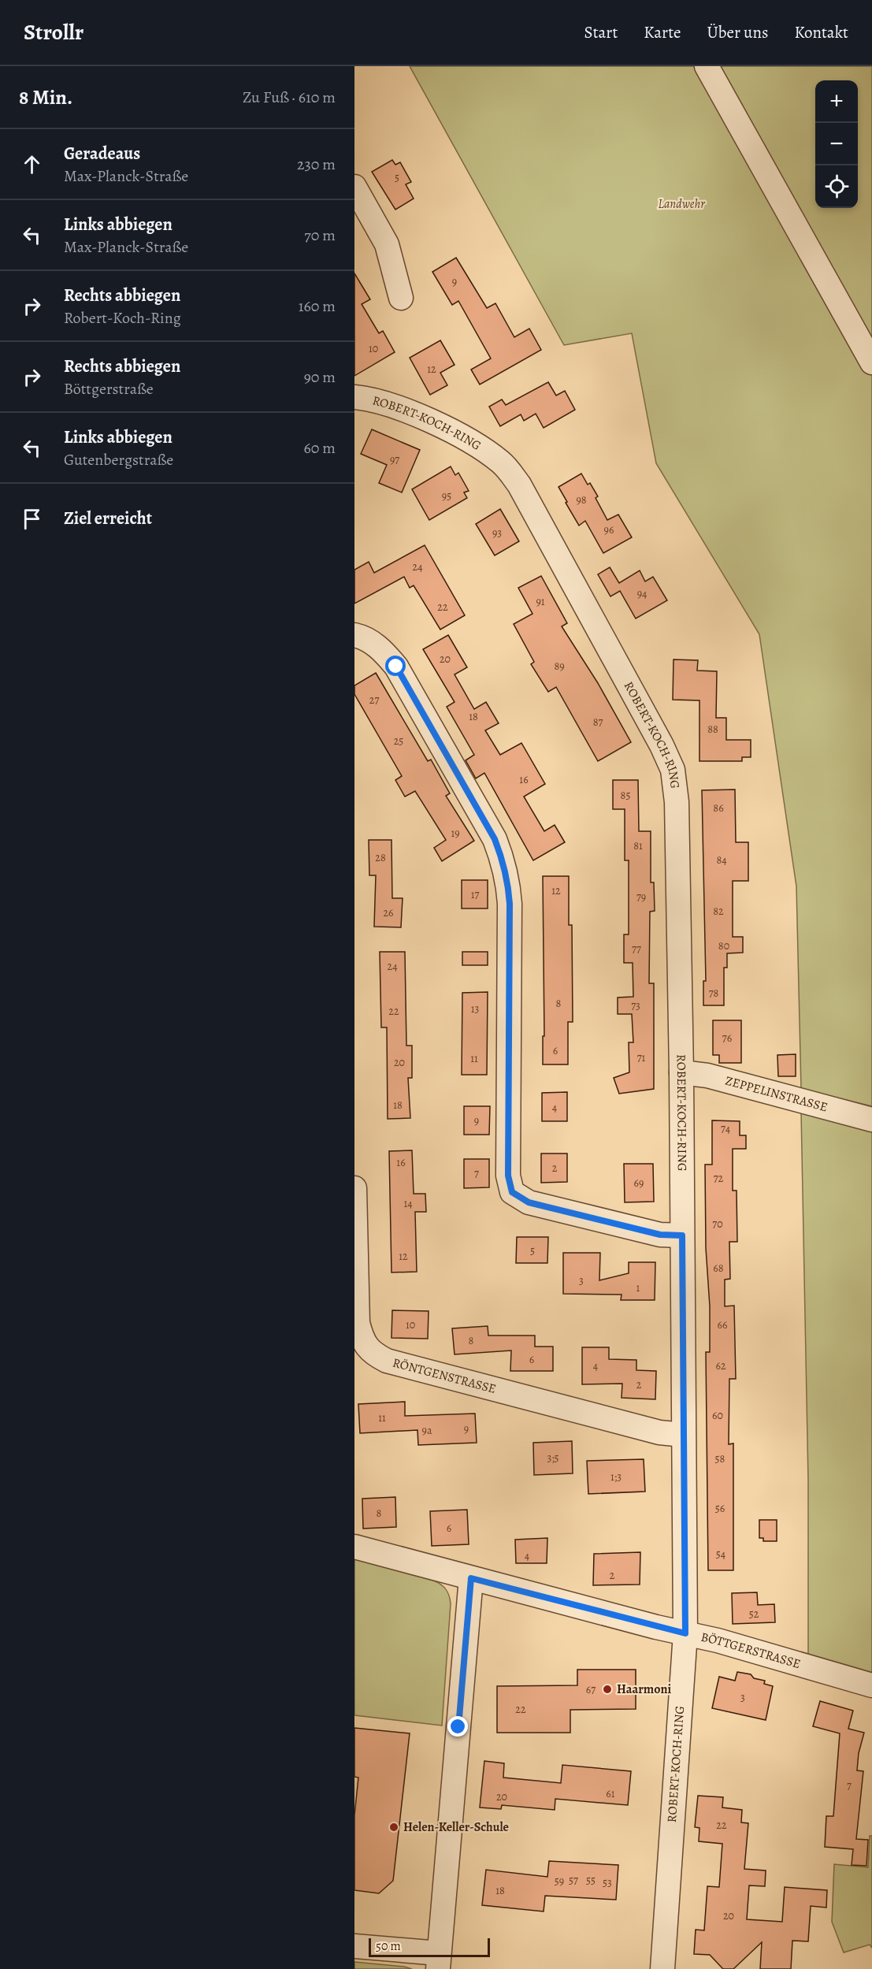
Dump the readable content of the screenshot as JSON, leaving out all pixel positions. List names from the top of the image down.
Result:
{
  "streets": {
    "street": [
      "ROBERT-KOCH-RING",
      "ZEPPELINSTRASSE",
      "RÖNTGENSTRASSE",
      "BÖTTGERSTRASSE"
    ]
  },
  "crossings": [
    ["ROBERT-KOCH-RING", "ZEPPELINSTRASSE"],
    ["ROBERT-KOCH-RING", "RÖNTGENSTRASSE"],
    ["ROBERT-KOCH-RING", "BÖTTGERSTRASSE"]
  ],
  "parks": ["Landwehr"],
  "places": ["Haarmoni", "Helen-Keller-Schule"],
  "house_numbers": [
    "5",
    "9",
    "10",
    "12",
    "97",
    "95",
    "98",
    "96",
    "93",
    "24",
    "94",
    "91",
    "22",
    "20",
    "89",
    "27",
    "18",
    "87",
    "88",
    "25",
    "16",
    "85",
    "86",
    "19",
    "81",
    "28",
    "84",
    "12",
    "17",
    "79",
    "82",
    "26",
    "80",
    "77",
    "24",
    "78",
    "8",
    "73",
    "13",
    "22",
    "76",
    "6",
    "71",
    "11",
    "20",
    "18",
    "4",
    "9",
    "74",
    "16",
    "2",
    "7",
    "72",
    "69",
    "14",
    "70",
    "5",
    "12",
    "68",
    "3",
    "1",
    "10",
    "66",
    "8",
    "6",
    "4",
    "62",
    "2",
    "60",
    "11",
    "9",
    "9a",
    "3;5",
    "58",
    "1;3",
    "56",
    "8",
    "6",
    "54",
    "4",
    "2",
    "52",
    "67",
    "3",
    "22",
    "7",
    "61",
    "20",
    "22",
    "57",
    "55",
    "59",
    "53",
    "18",
    "20"
  ],
  "scale_bar": "50 m",
  "page": {
    "header": "Strollr",
    "nav": [
      "Start",
      "Karte",
      "Über uns",
      "Kontakt"
    ],
    "heading": ["8 Min.", "Zu Fuß · 610 m"],
    "map_buttons": ["+", "−"],
    "list": [
      ["Geradeaus", "Max-Planck-Straße", "230 m"],
      ["Links abbiegen", "Max-Planck-Straße", "70 m"],
      ["Rechts abbiegen", "Robert-Koch-Ring", "160 m"],
      ["Rechts abbiegen", "Böttgerstraße", "90 m"],
      ["Links abbiegen", "Gutenbergstraße", "60 m"],
      "Ziel erreicht"
    ],
    "scale": "50 m"
  }
}
